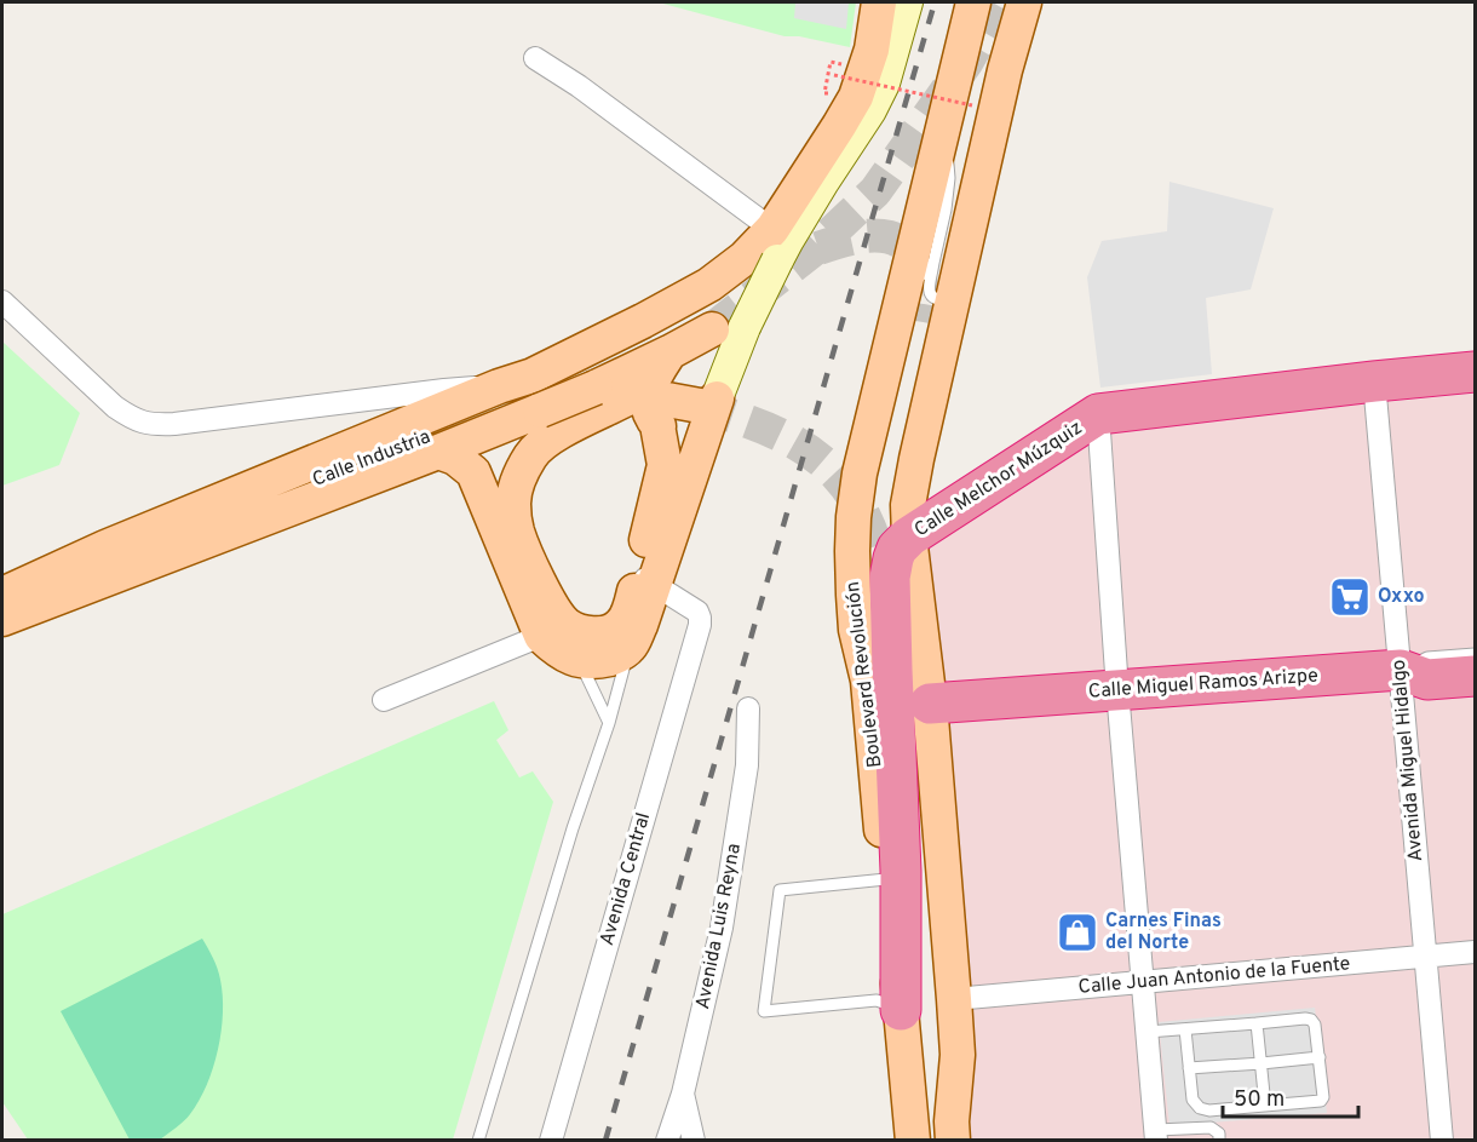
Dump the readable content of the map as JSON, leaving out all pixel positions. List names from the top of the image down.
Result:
{
  "streets": {
    "highway": ["Calle Melchor Múzquiz", "Calle Miguel Ramos Arizpe"],
    "main road": ["Calle Industria", "Boulevard Revolución"],
    "street": [
      "Avenida Miguel Hidalgo",
      "Avenida Central",
      "Avenida Luis Reyna",
      "Calle Juan Antonio de la Fuente"
    ]
  },
  "crossings": [
    ["Calle Melchor Múzquiz", "Boulevard Revolución"],
    ["Calle Melchor Múzquiz", "Avenida Miguel Hidalgo"],
    ["Calle Miguel Ramos Arizpe", "Avenida Miguel Hidalgo"],
    ["Avenida Miguel Hidalgo", "Calle Juan Antonio de la Fuente"]
  ],
  "places": {
    "supermarket": ["Oxxo"],
    "shop": ["Carnes Finas del Norte"]
  },
  "scale_bar": "50 m"
}
